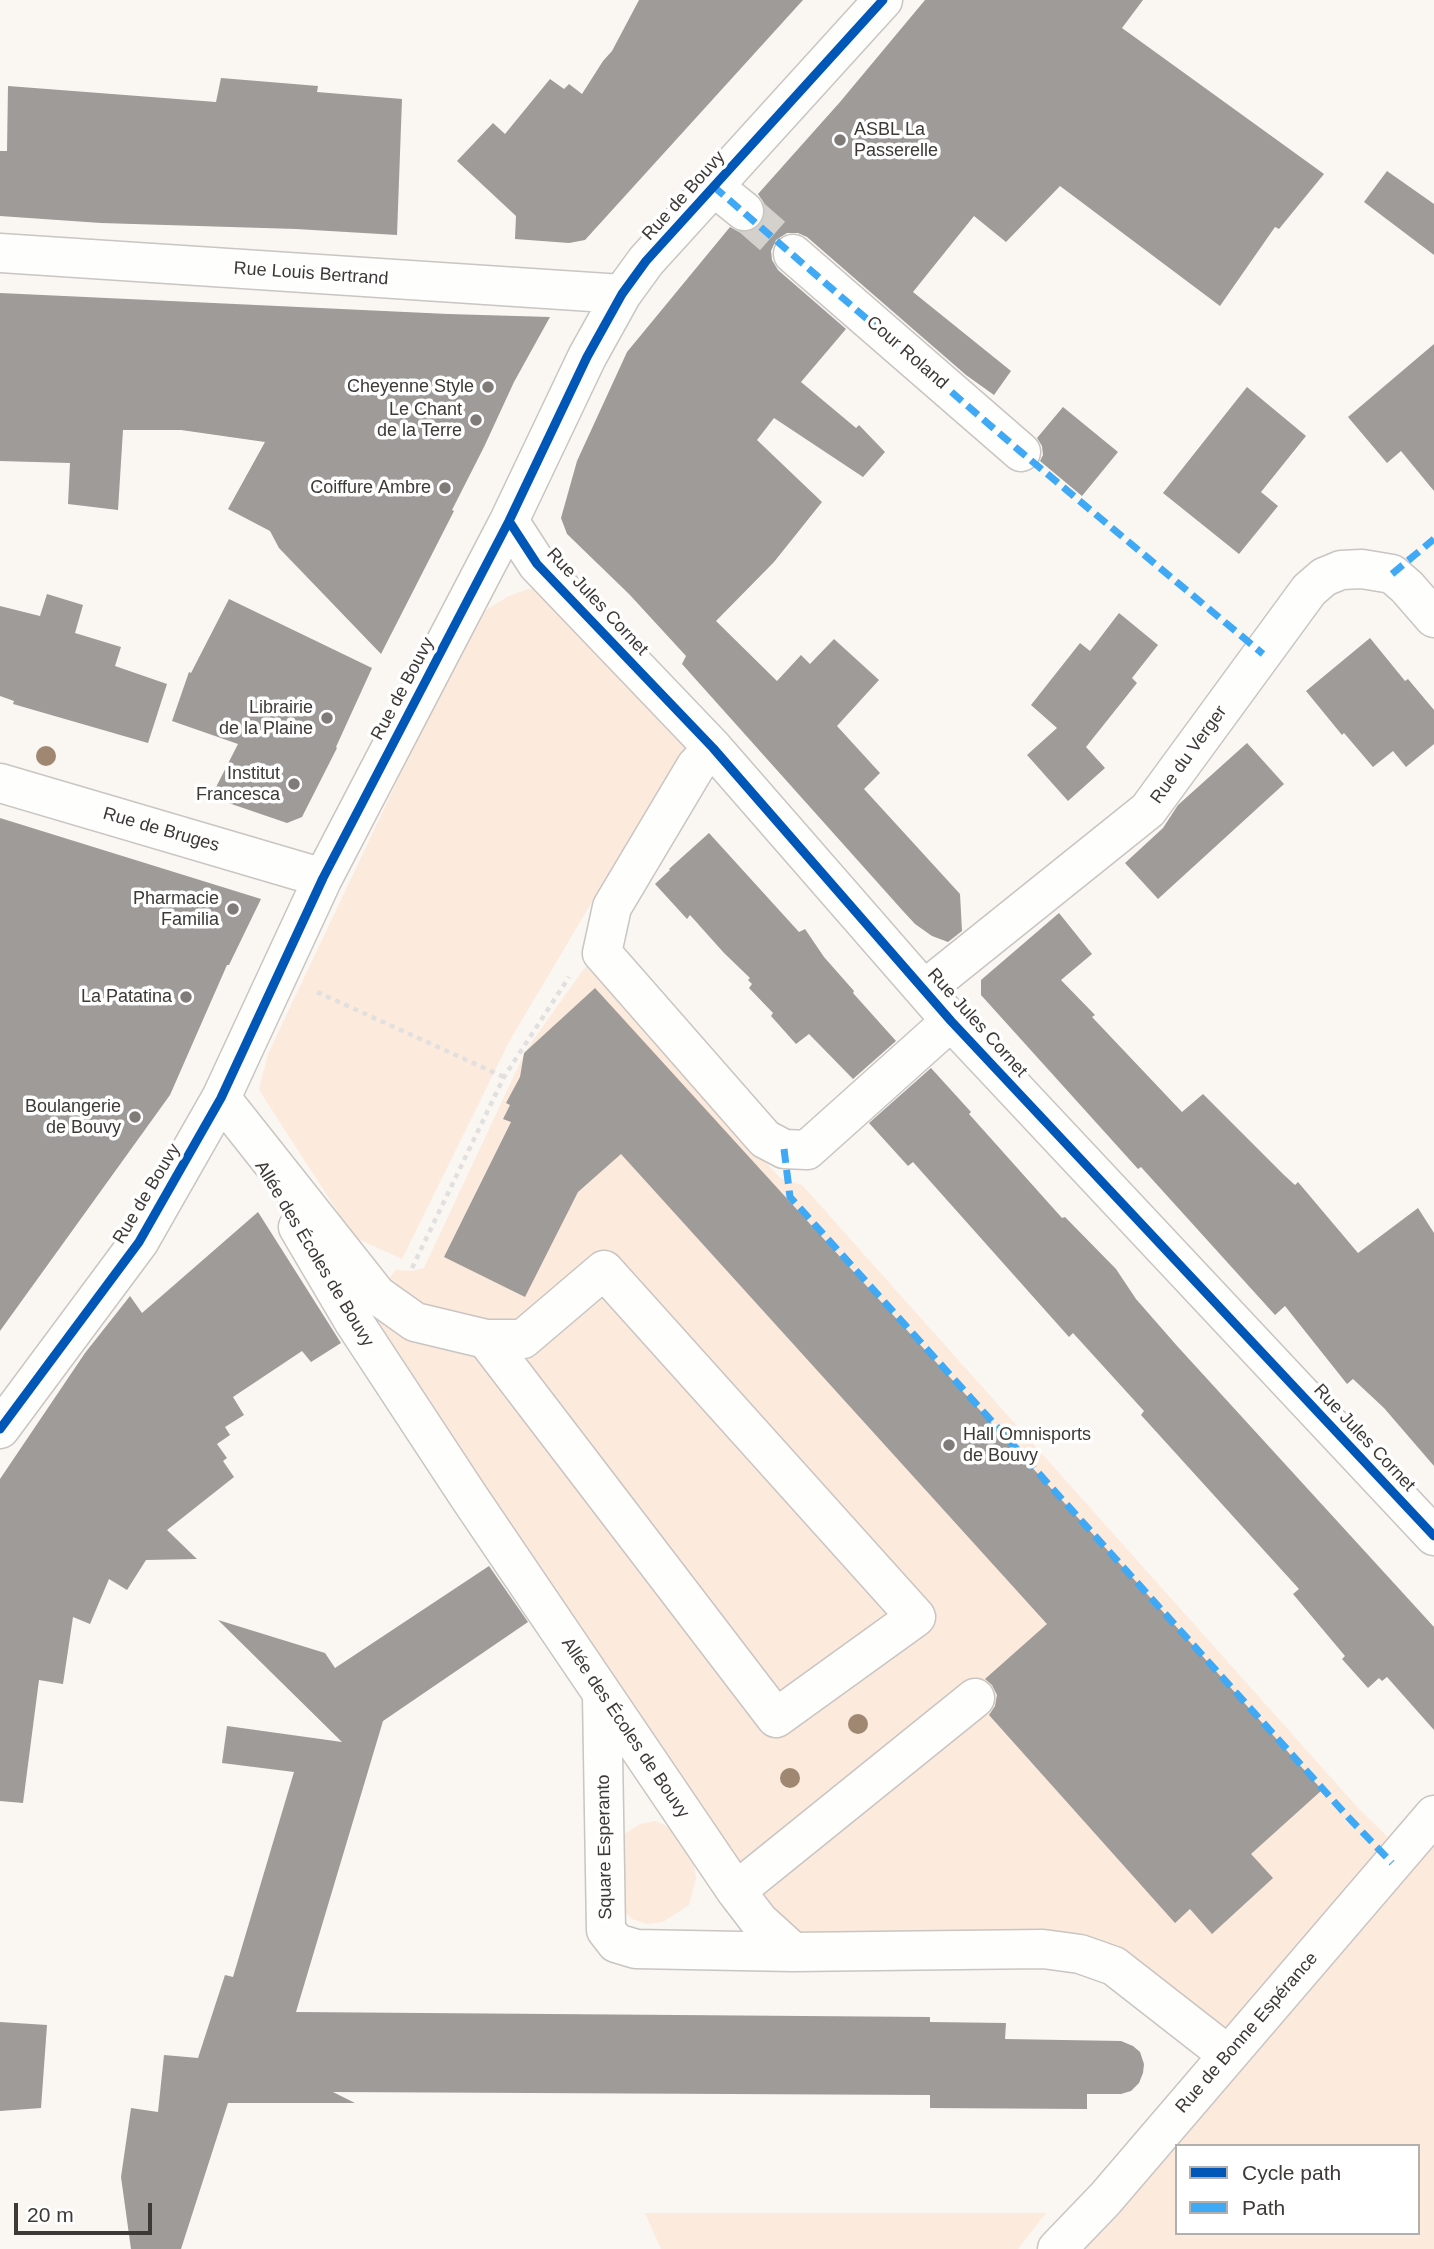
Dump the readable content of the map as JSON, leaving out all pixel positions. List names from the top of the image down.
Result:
{
  "streets": {
    "street": [
      "Rue de Bouvy",
      "Rue Louis Bertrand",
      "Cour Roland",
      "Rue Jules Cornet",
      "Rue du Verger",
      "Rue de Bruges",
      "Allée des Écoles de Bouvy",
      "Square Esperanto",
      "Rue de Bonne Espérance"
    ]
  },
  "crossings": [
    ["Rue de Bouvy", "Rue Louis Bertrand"],
    ["Rue de Bouvy", "Rue Jules Cornet"],
    ["Rue de Bouvy", "Rue de Bruges"],
    ["Rue de Bouvy", "Allée des Écoles de Bouvy"],
    ["Rue Jules Cornet", "Rue du Verger"],
    ["Allée des Écoles de Bouvy", "Square Esperanto"]
  ],
  "places": [
    "ASBL La Passerelle",
    "Cheyenne Style",
    "Le Chant de la Terre",
    "Coiffure Ambre",
    "Librairie de la Plaine",
    "Institut Francesca",
    "Pharmacie Familia",
    "La Patatina",
    "Boulangerie de Bouvy",
    "Hall Omnisports de Bouvy"
  ],
  "legend": ["Cycle path", "Path"],
  "scale_bar": "20 m"
}
